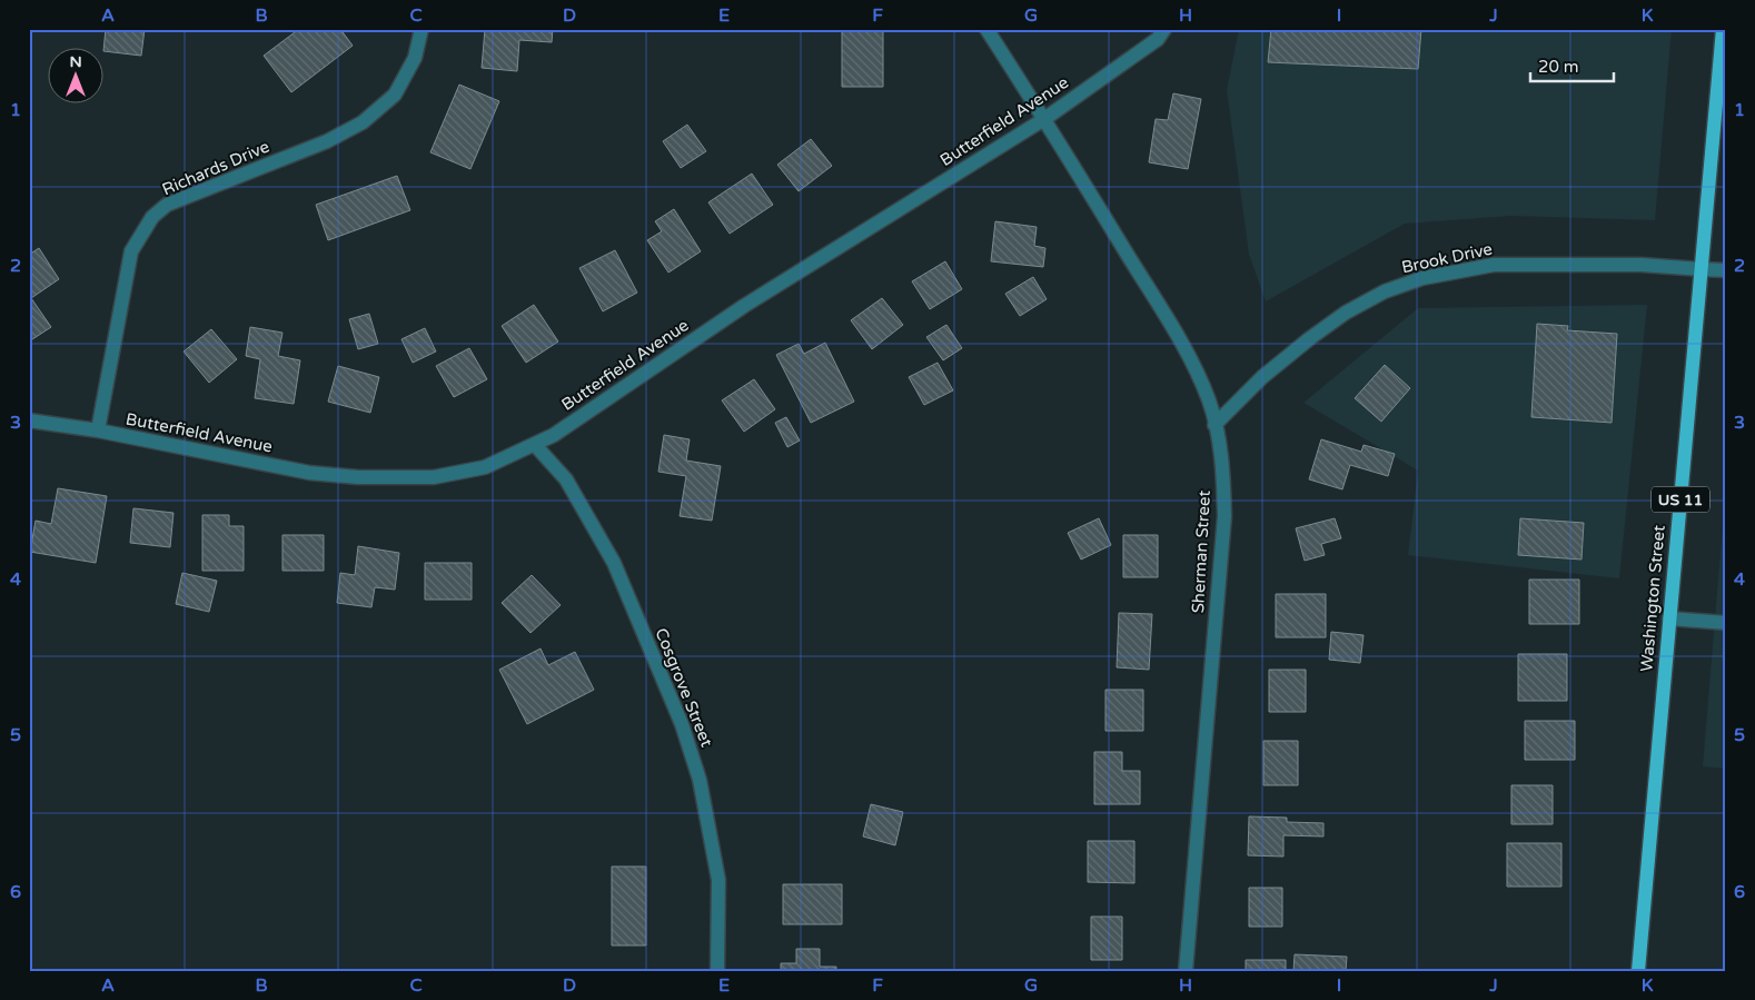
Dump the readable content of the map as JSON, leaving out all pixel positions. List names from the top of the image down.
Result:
{
  "streets": {
    "main road": ["US 11", "Washington Street"],
    "street": [
      "Butterfield Avenue",
      "Richards Drive",
      "Brook Drive",
      "Sherman Street",
      "Cosgrove Street"
    ]
  },
  "crossings": [
    ["Butterfield Avenue", "Richards Drive"],
    ["Butterfield Avenue", "Sherman Street"],
    ["Butterfield Avenue", "Cosgrove Street"],
    ["Brook Drive", "Sherman Street"],
    ["Brook Drive", "Washington Street"]
  ],
  "scale_bar": "20 m",
  "north": "top",
  "grid": {
    "columns": [
      "A",
      "B",
      "C",
      "D",
      "E",
      "F",
      "G",
      "H",
      "I",
      "J",
      "K"
    ],
    "rows": [
      "1",
      "2",
      "3",
      "4",
      "5",
      "6"
    ]
  }
}
